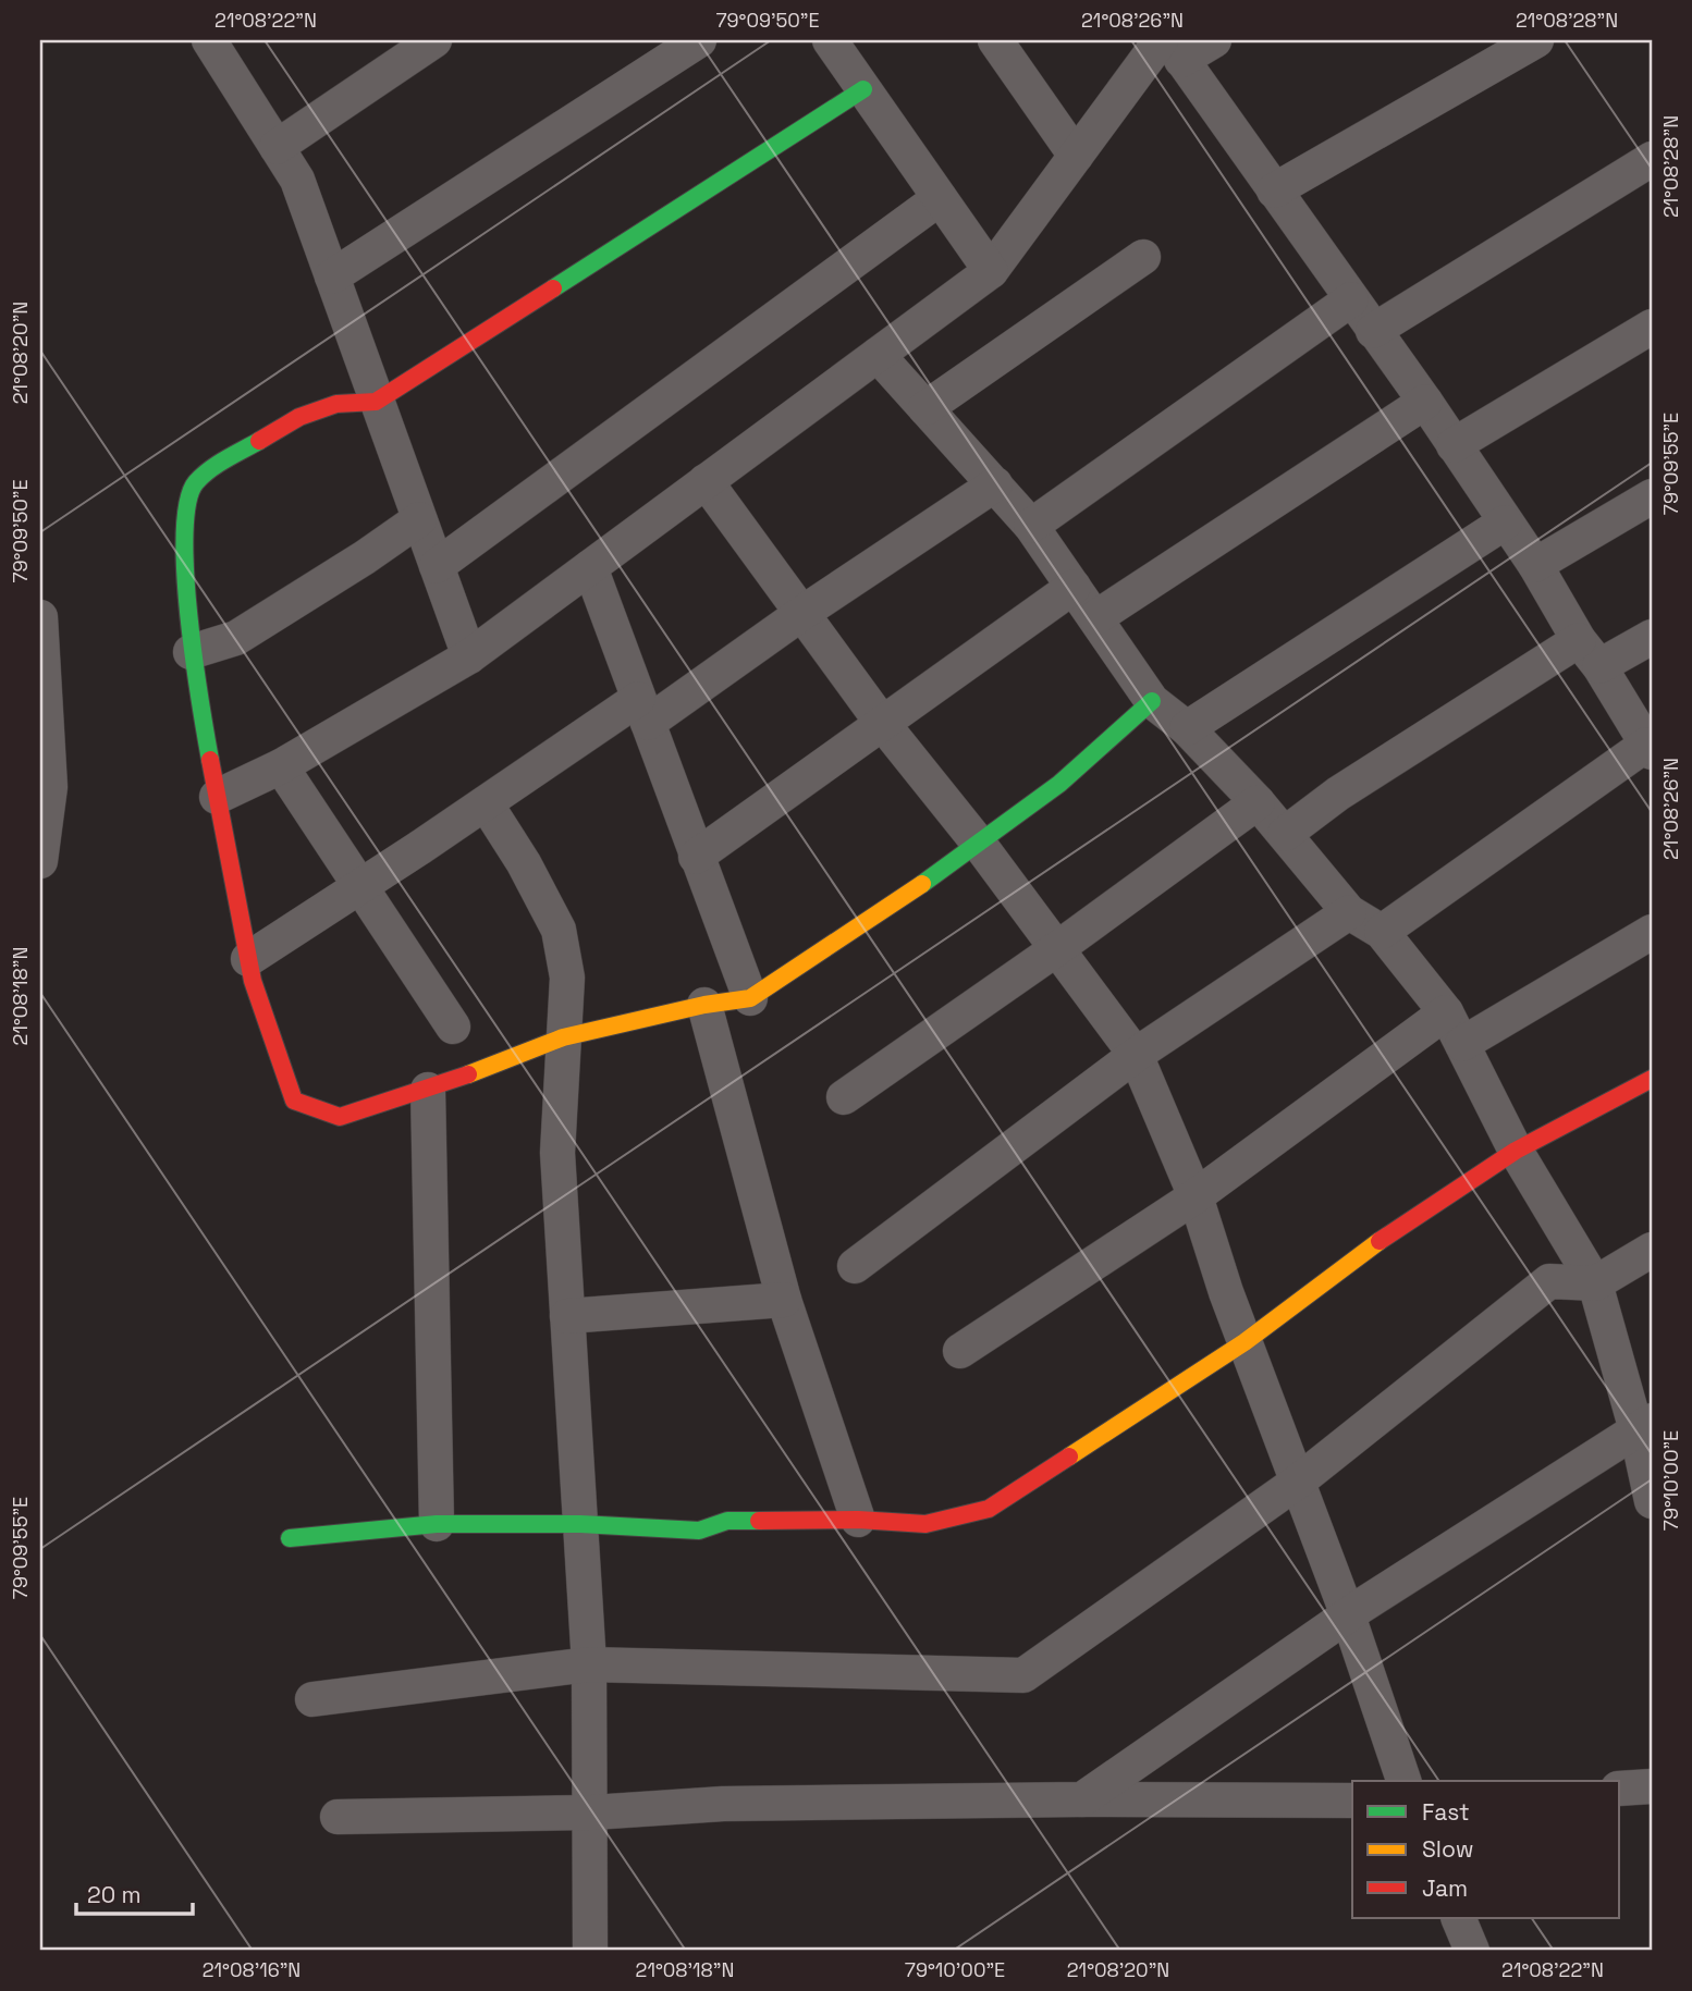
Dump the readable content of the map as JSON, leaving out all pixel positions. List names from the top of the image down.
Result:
{
  "legend": ["Fast", "Slow", "Jam"],
  "scale_bar": "20 m",
  "coordinates": [
    "21°08'22\"N",
    "79°09'50\"E",
    "21°08'26\"N",
    "21°08'28\"N",
    "21°08'20\"N",
    "79°09'55\"E",
    "21°08'18\"N",
    "79°10'00\"E",
    "21°08'16\"N"
  ]
}
